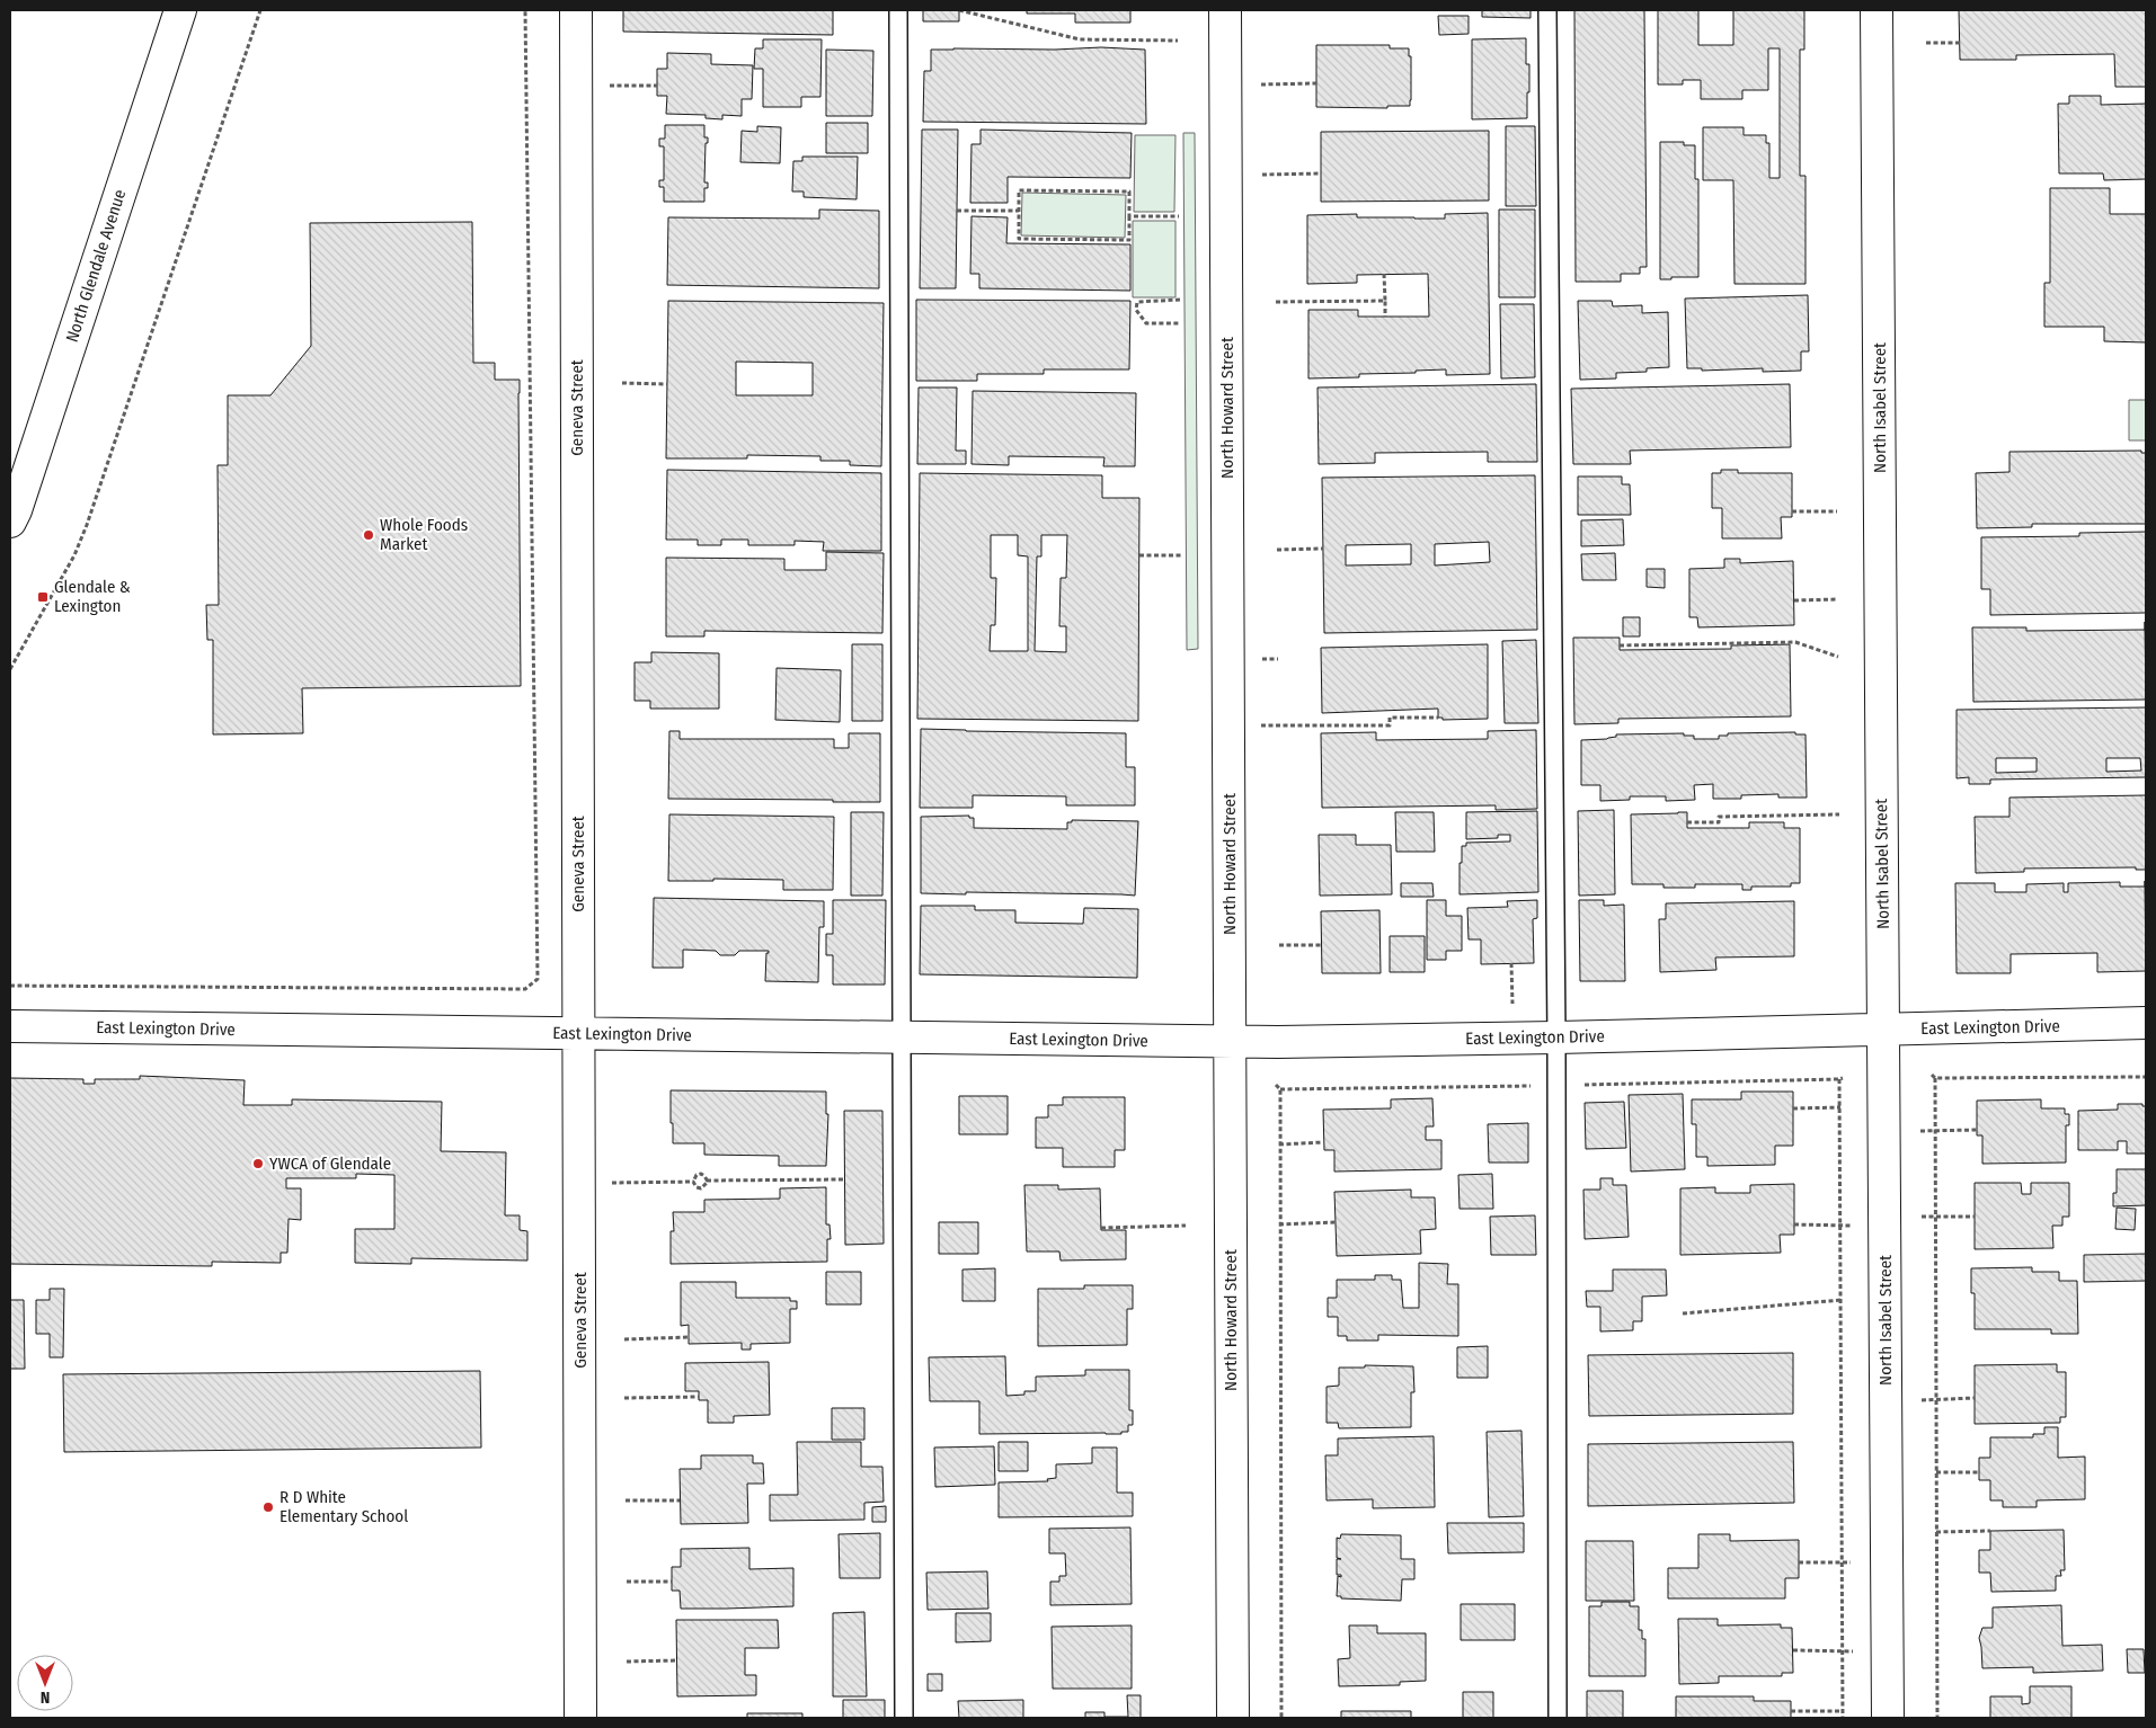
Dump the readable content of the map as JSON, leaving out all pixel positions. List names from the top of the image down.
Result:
{
  "streets": {
    "street": [
      "North Glendale Avenue",
      "Geneva Street",
      "North Howard Street",
      "North Isabel Street",
      "East Lexington Drive"
    ]
  },
  "crossings": [
    ["Geneva Street", "East Lexington Drive"],
    ["North Howard Street", "East Lexington Drive"],
    ["North Isabel Street", "East Lexington Drive"]
  ],
  "places": {
    "other": ["Whole Foods Market", "YWCA of Glendale", "R D White Elementary School"],
    "transit": ["Glendale & Lexington"]
  },
  "north": "bottom"
}
